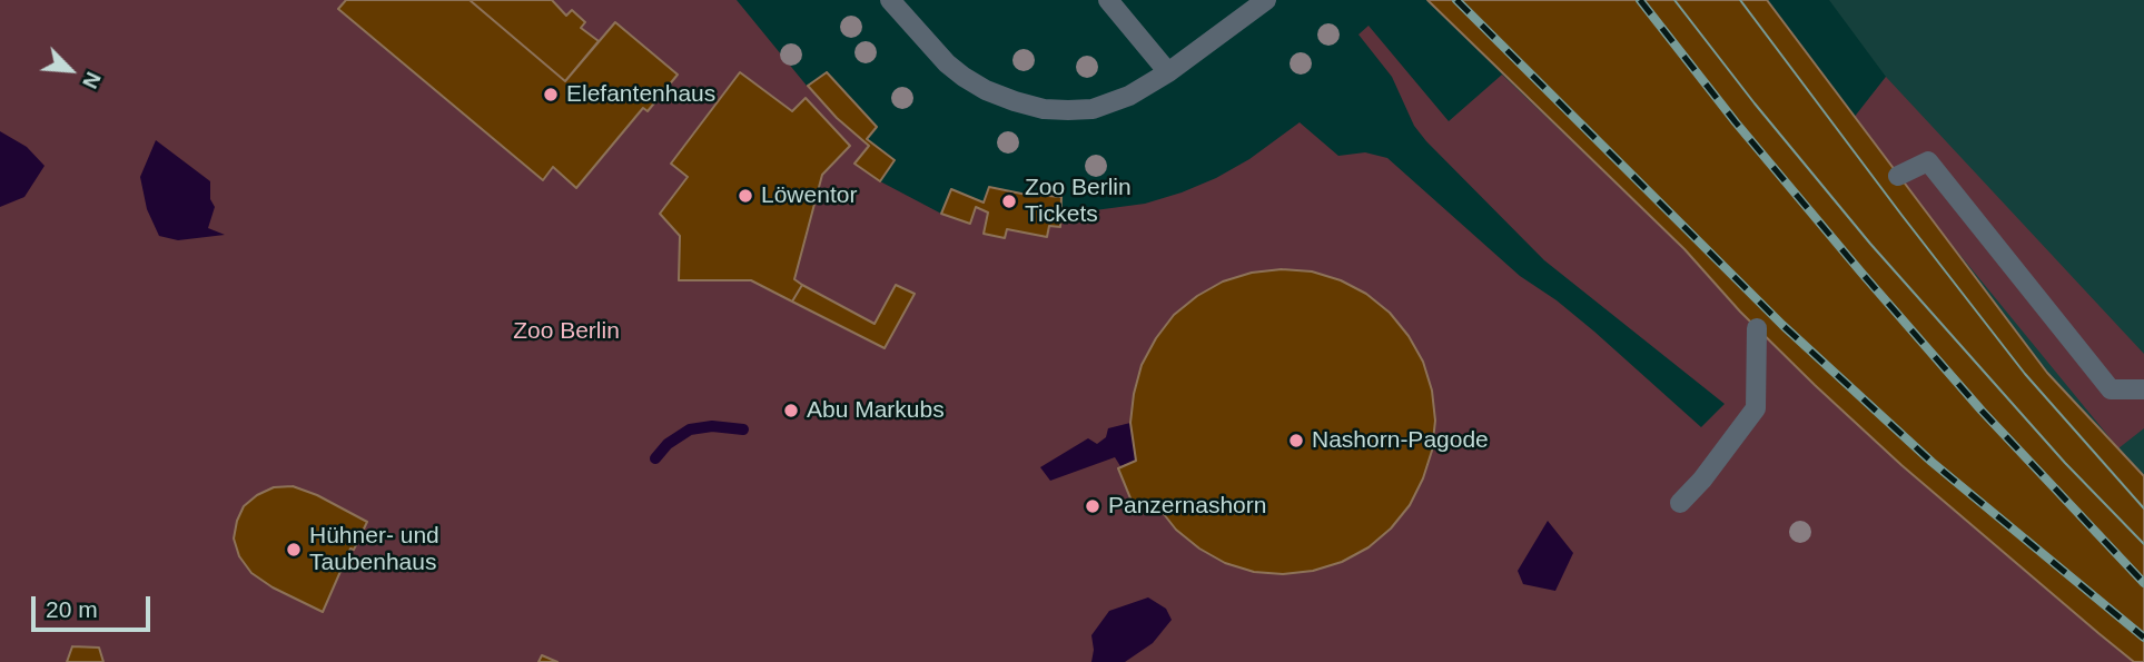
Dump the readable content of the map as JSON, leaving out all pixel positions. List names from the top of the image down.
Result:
{
  "parks": ["Zoo Berlin"],
  "places": [
    "Elefantenhaus",
    "Löwentor",
    "Zoo Berlin Tickets",
    "Abu Markubs",
    "Nashorn-Pagode",
    "Panzernashorn",
    "Hühner- und Taubenhaus"
  ],
  "scale_bar": "20 m",
  "north": "bottom right"
}
